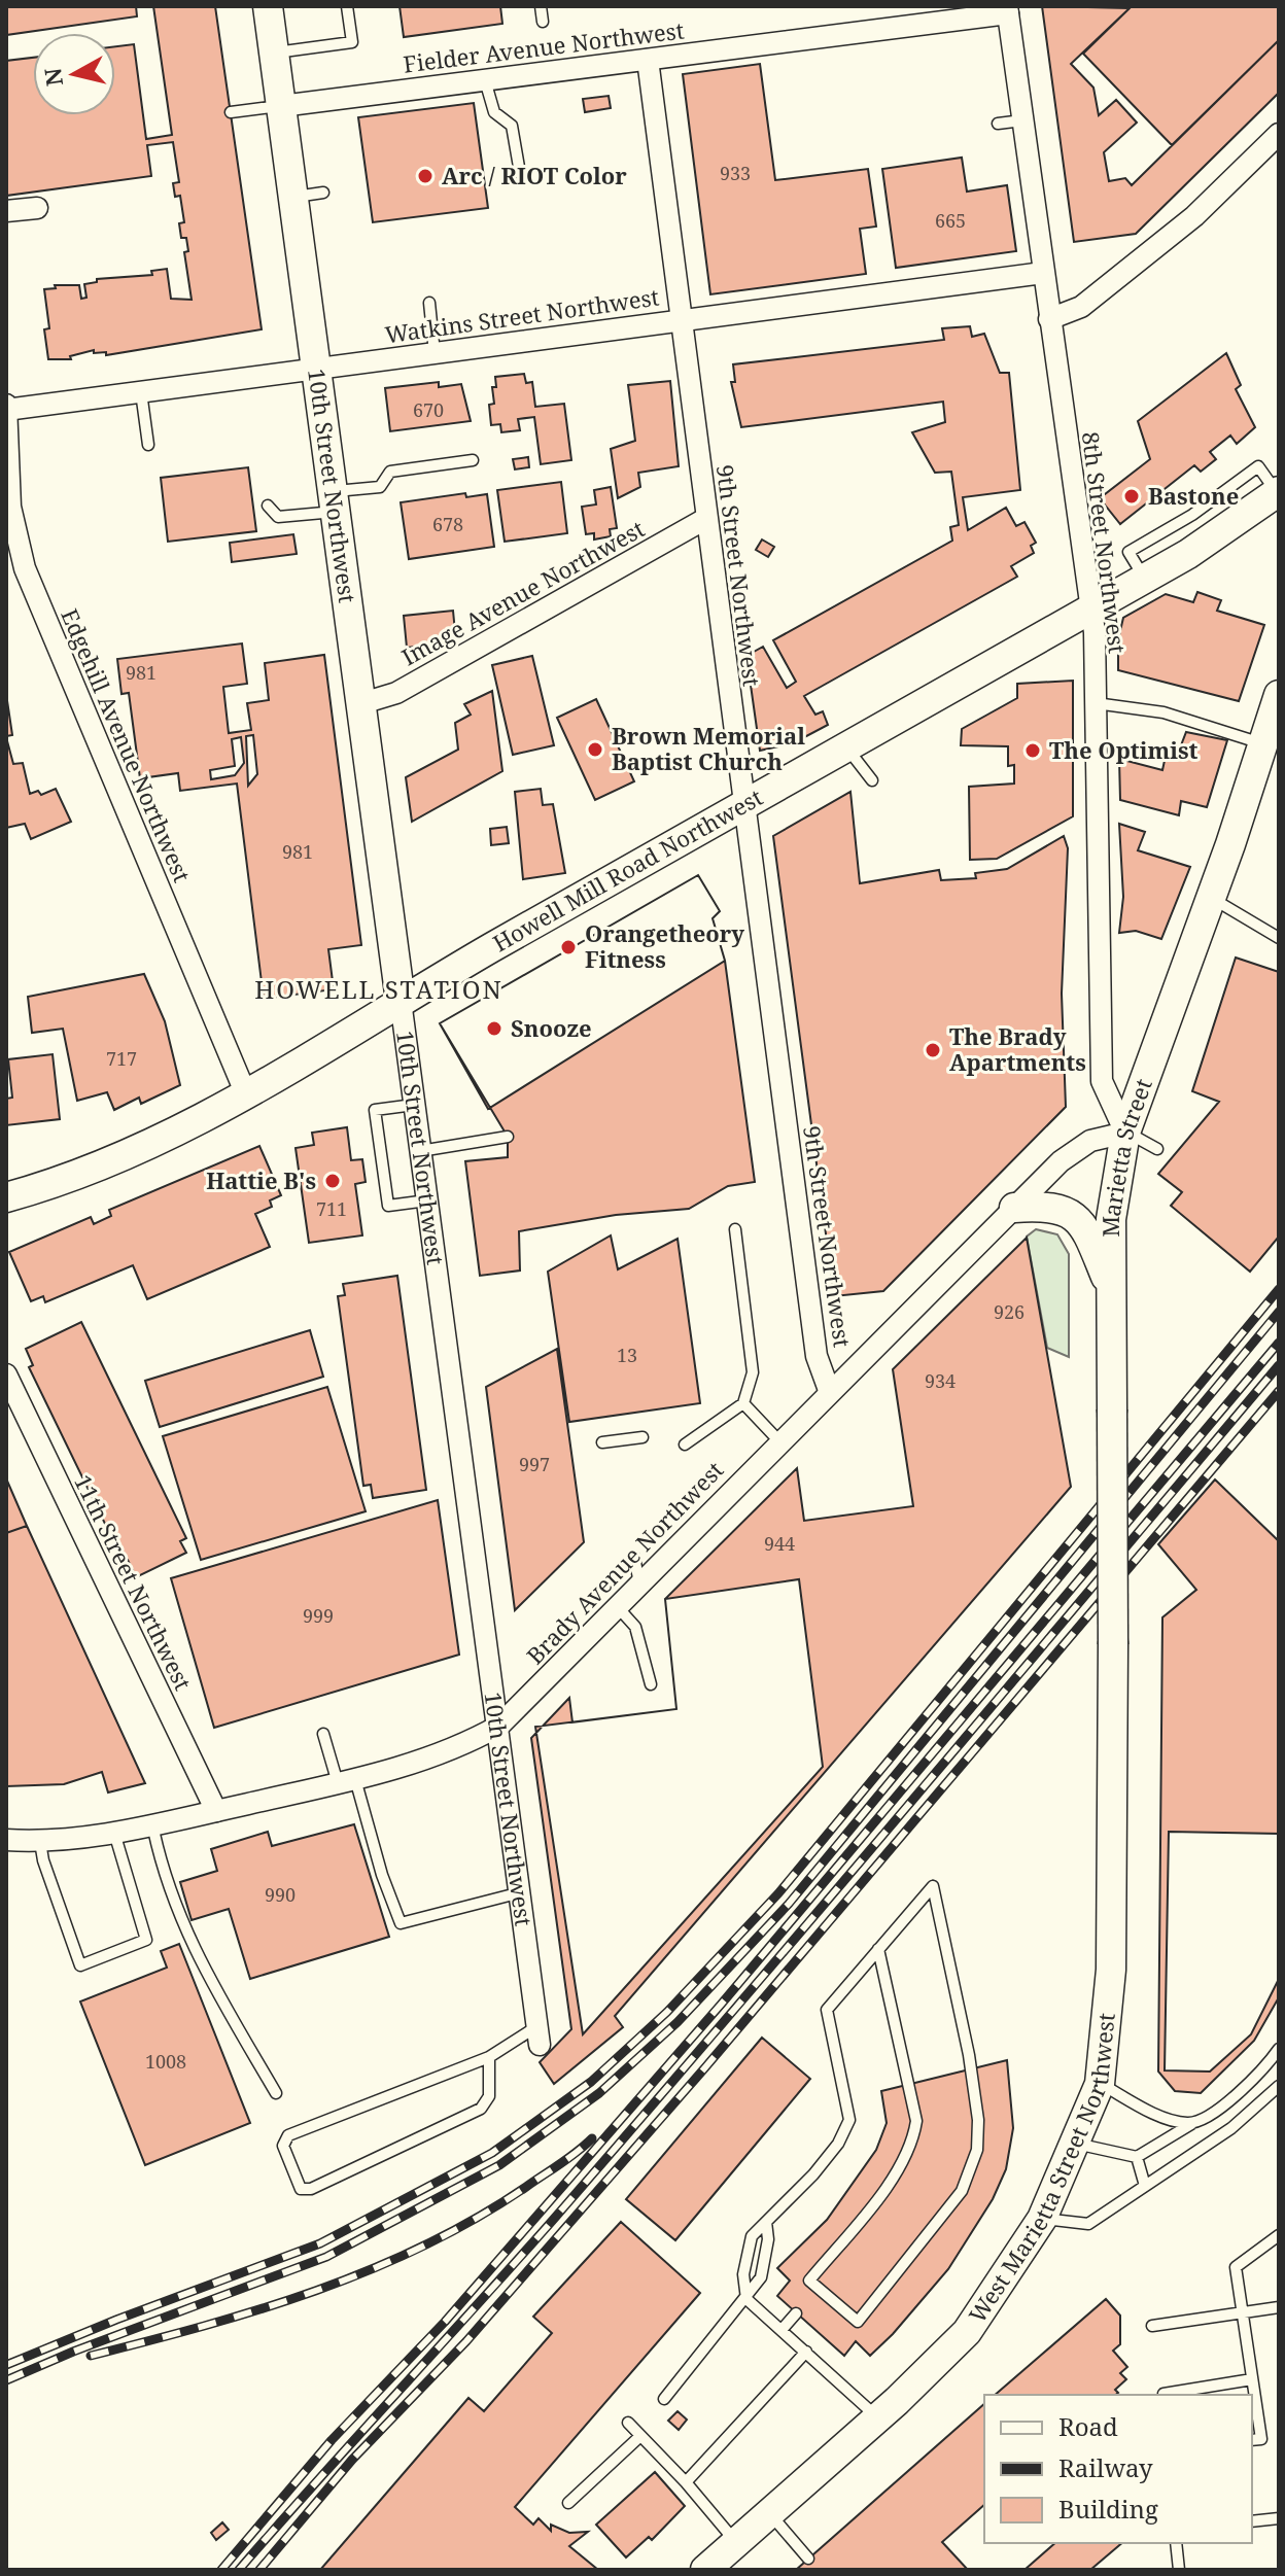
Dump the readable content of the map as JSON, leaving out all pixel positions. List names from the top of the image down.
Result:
{
  "streets": {
    "main road": [
      "10th Street Northwest",
      "Howell Mill Road Northwest",
      "Marietta Street",
      "West Marietta Street Northwest"
    ],
    "street": [
      "Fielder Avenue Northwest",
      "Watkins Street Northwest",
      "8th Street Northwest",
      "9th Street Northwest",
      "Image Avenue Northwest",
      "Edgehill Avenue Northwest",
      "Brady Avenue Northwest",
      "11th Street Northwest"
    ]
  },
  "crossings": [
    ["Fielder Avenue Northwest", "10th Street Northwest"],
    ["Fielder Avenue Northwest", "8th Street Northwest"],
    ["Fielder Avenue Northwest", "9th Street Northwest"],
    ["Watkins Street Northwest", "10th Street Northwest"],
    ["Watkins Street Northwest", "8th Street Northwest"],
    ["Watkins Street Northwest", "9th Street Northwest"],
    ["Watkins Street Northwest", "Edgehill Avenue Northwest"],
    ["10th Street Northwest", "Image Avenue Northwest"],
    ["10th Street Northwest", "Howell Mill Road Northwest"],
    ["10th Street Northwest", "Brady Avenue Northwest"],
    ["8th Street Northwest", "Howell Mill Road Northwest"],
    ["8th Street Northwest", "Marietta Street"],
    ["8th Street Northwest", "Brady Avenue Northwest"],
    ["9th Street Northwest", "Image Avenue Northwest"],
    ["9th Street Northwest", "Howell Mill Road Northwest"],
    ["9th Street Northwest", "Brady Avenue Northwest"],
    ["Edgehill Avenue Northwest", "Howell Mill Road Northwest"],
    ["Marietta Street", "Brady Avenue Northwest"],
    ["Marietta Street", "West Marietta Street Northwest"],
    ["Brady Avenue Northwest", "11th Street Northwest"]
  ],
  "districts": ["HOWELL STATION"],
  "places": [
    "Arc / RIOT Color",
    "Bastone",
    "Brown Memorial Baptist Church",
    "The Optimist",
    "Orangetheory Fitness",
    "Snooze",
    "The Brady Apartments",
    "Hattie B's"
  ],
  "house_numbers": [
    "933",
    "665",
    "670",
    "678",
    "981",
    "981",
    "717",
    "711",
    "926",
    "13",
    "934",
    "997",
    "944",
    "999",
    "990",
    "1008"
  ],
  "legend": ["Road", "Railway", "Building"],
  "north": "left"
}
